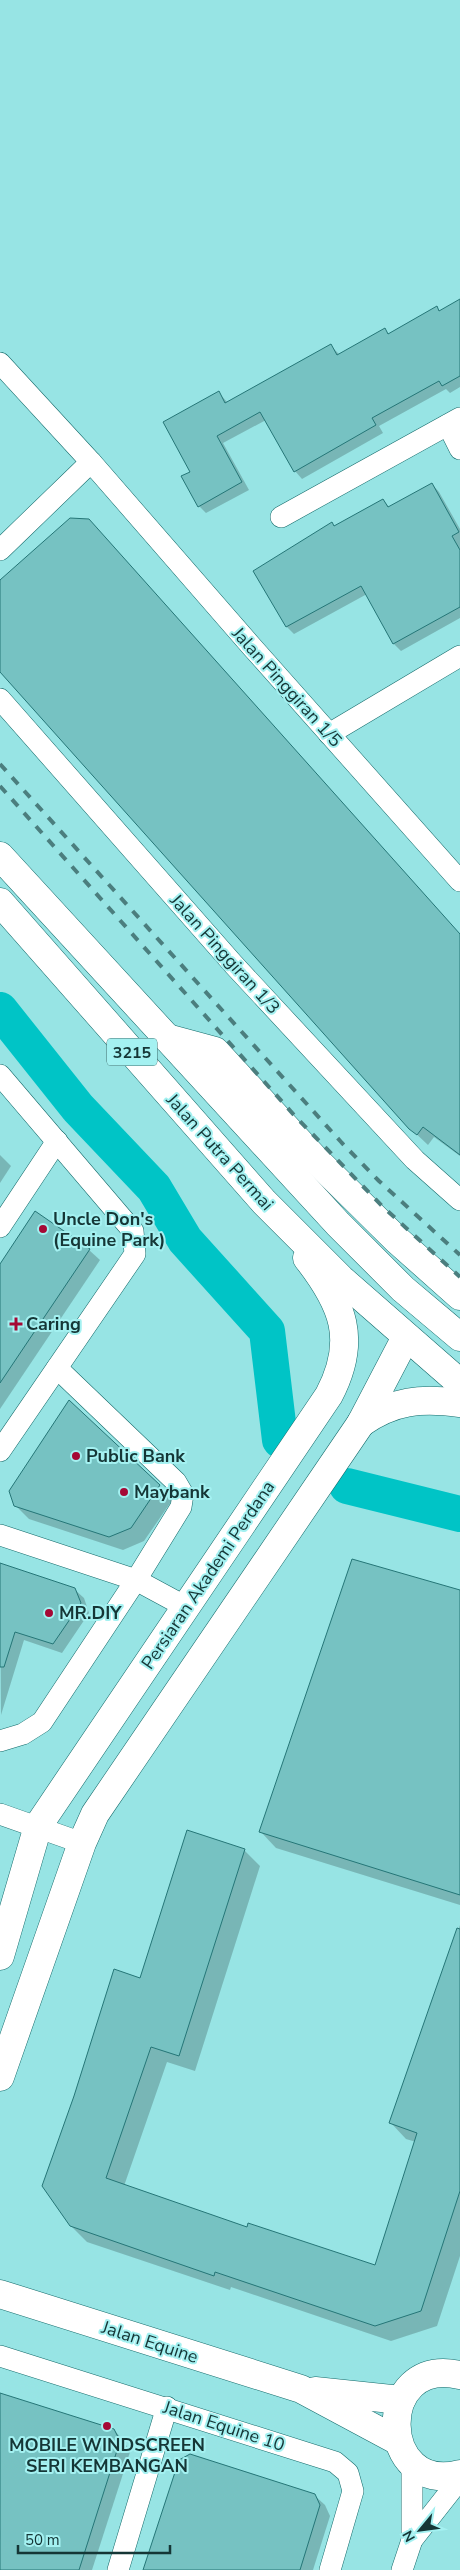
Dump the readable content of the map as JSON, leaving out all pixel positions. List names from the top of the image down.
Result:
{
  "streets": {
    "street": [
      "Jalan Pinggiran 1/5",
      "Jalan Pinggiran 1/3",
      "3215",
      "Jalan Putra Permai",
      "Persiaran Akademi Perdana",
      "Jalan Equine",
      "Jalan Equine 10"
    ]
  },
  "crossings": [
    ["Jalan Putra Permai", "Persiaran Akademi Perdana"]
  ],
  "places": {
    "other": [
      "Uncle Don's (Equine Park)",
      "Public Bank",
      "Maybank",
      "MR.DIY",
      "MOBILE WINDSCREEN SERI KEMBANGAN"
    ],
    "health": ["Caring"]
  },
  "scale_bar": "50 m",
  "north": "bottom left"
}
